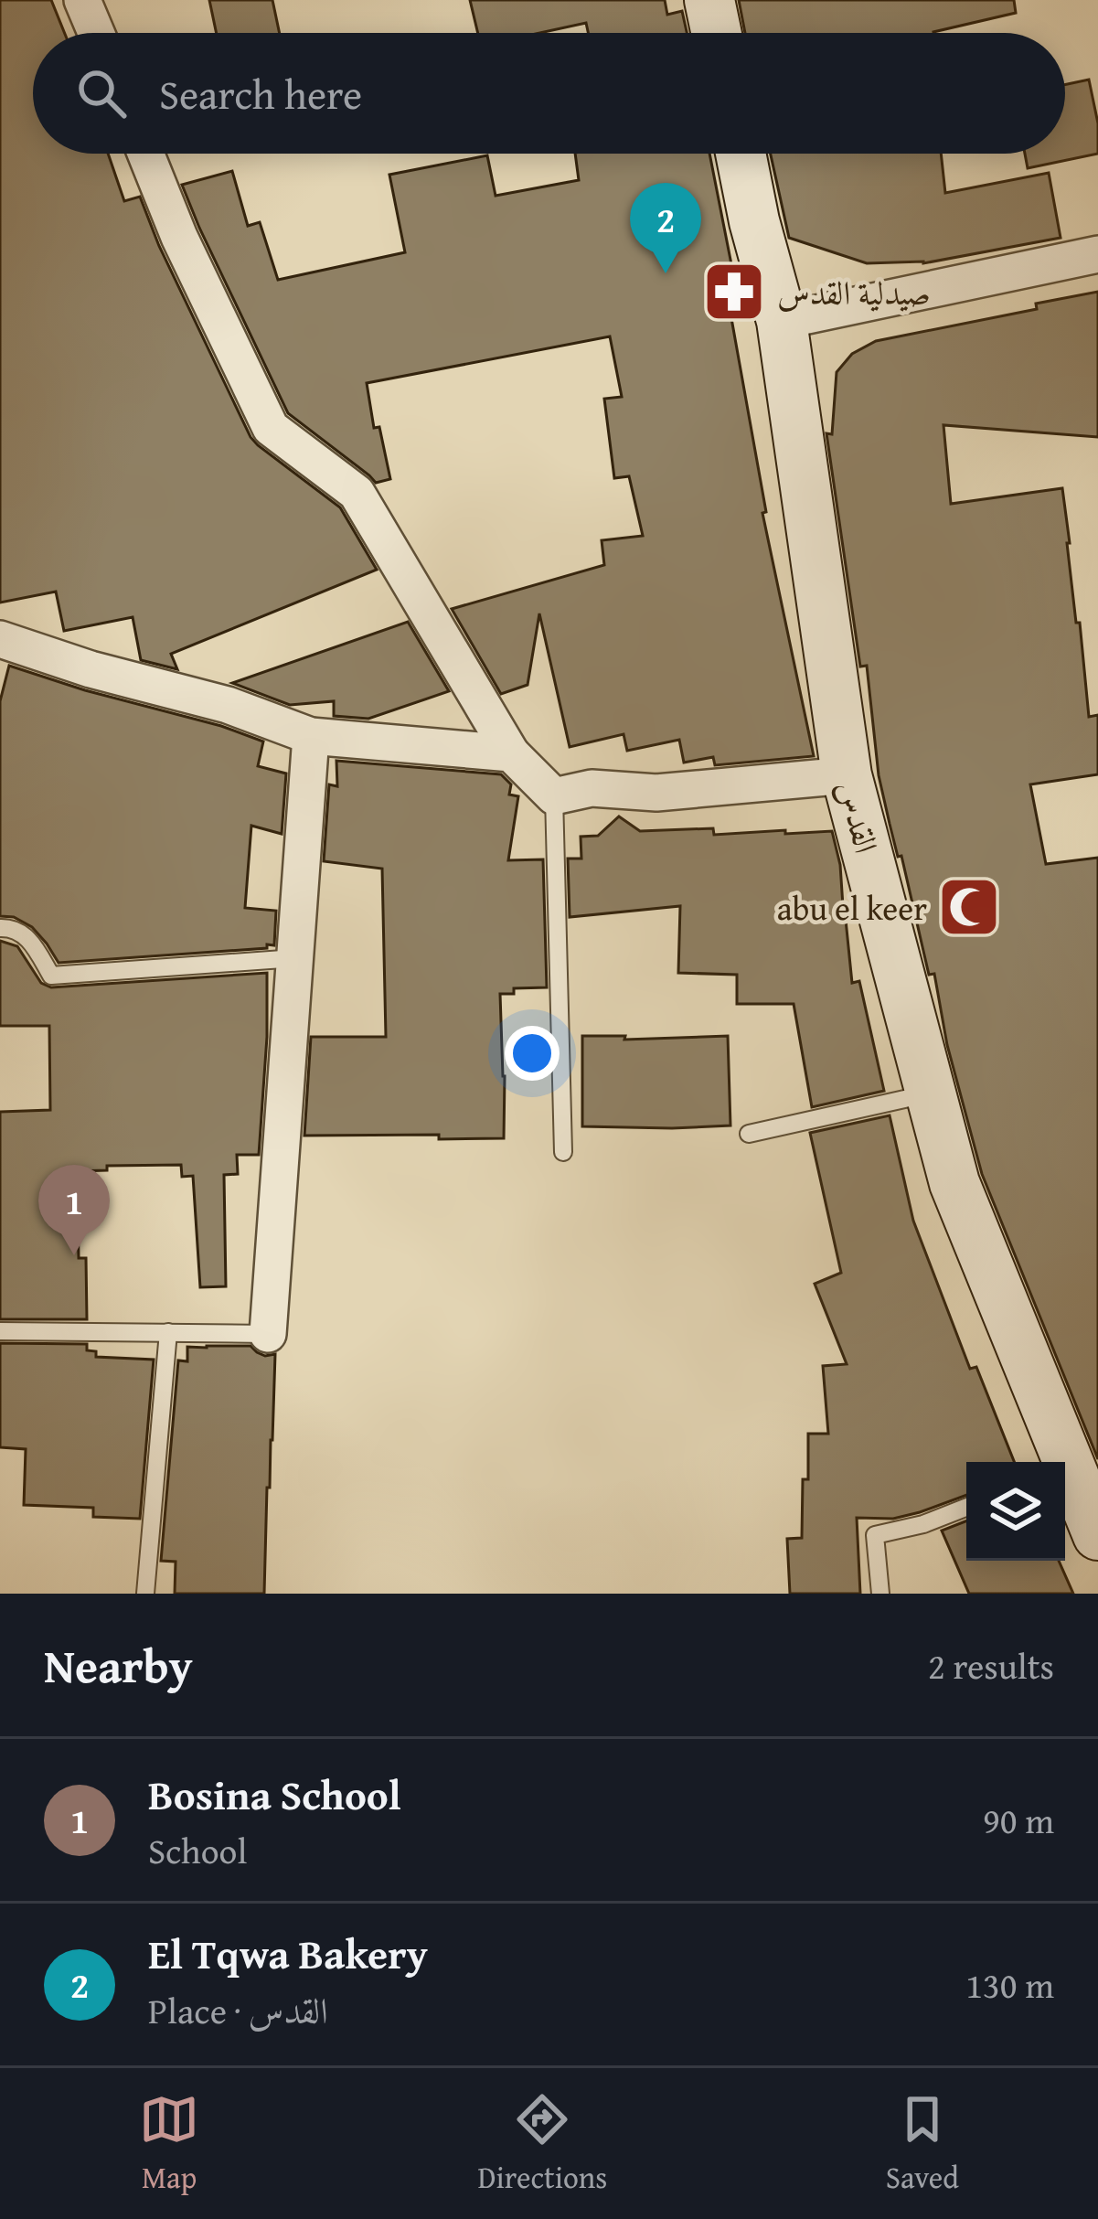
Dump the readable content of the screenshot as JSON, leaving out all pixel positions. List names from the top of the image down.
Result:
{
  "streets": {
    "main road": ["القدس"]
  },
  "places": {
    "pharmacy": ["صيدلية القدس"],
    "mosque": ["abu el keer"]
  },
  "page": {
    "search": "Search here",
    "pins": ["2", "1"],
    "heading": ["Nearby", "2 results"],
    "list": [
      {
        "mark": "1",
        "name": "Bosina School",
        "note": "School",
        "value": "90 m"
      },
      {
        "mark": "2",
        "name": "El Tqwa Bakery",
        "note": "Place · القدس",
        "value": "130 m"
      }
    ],
    "nav": ["Map", "Directions", "Saved"]
  }
}
